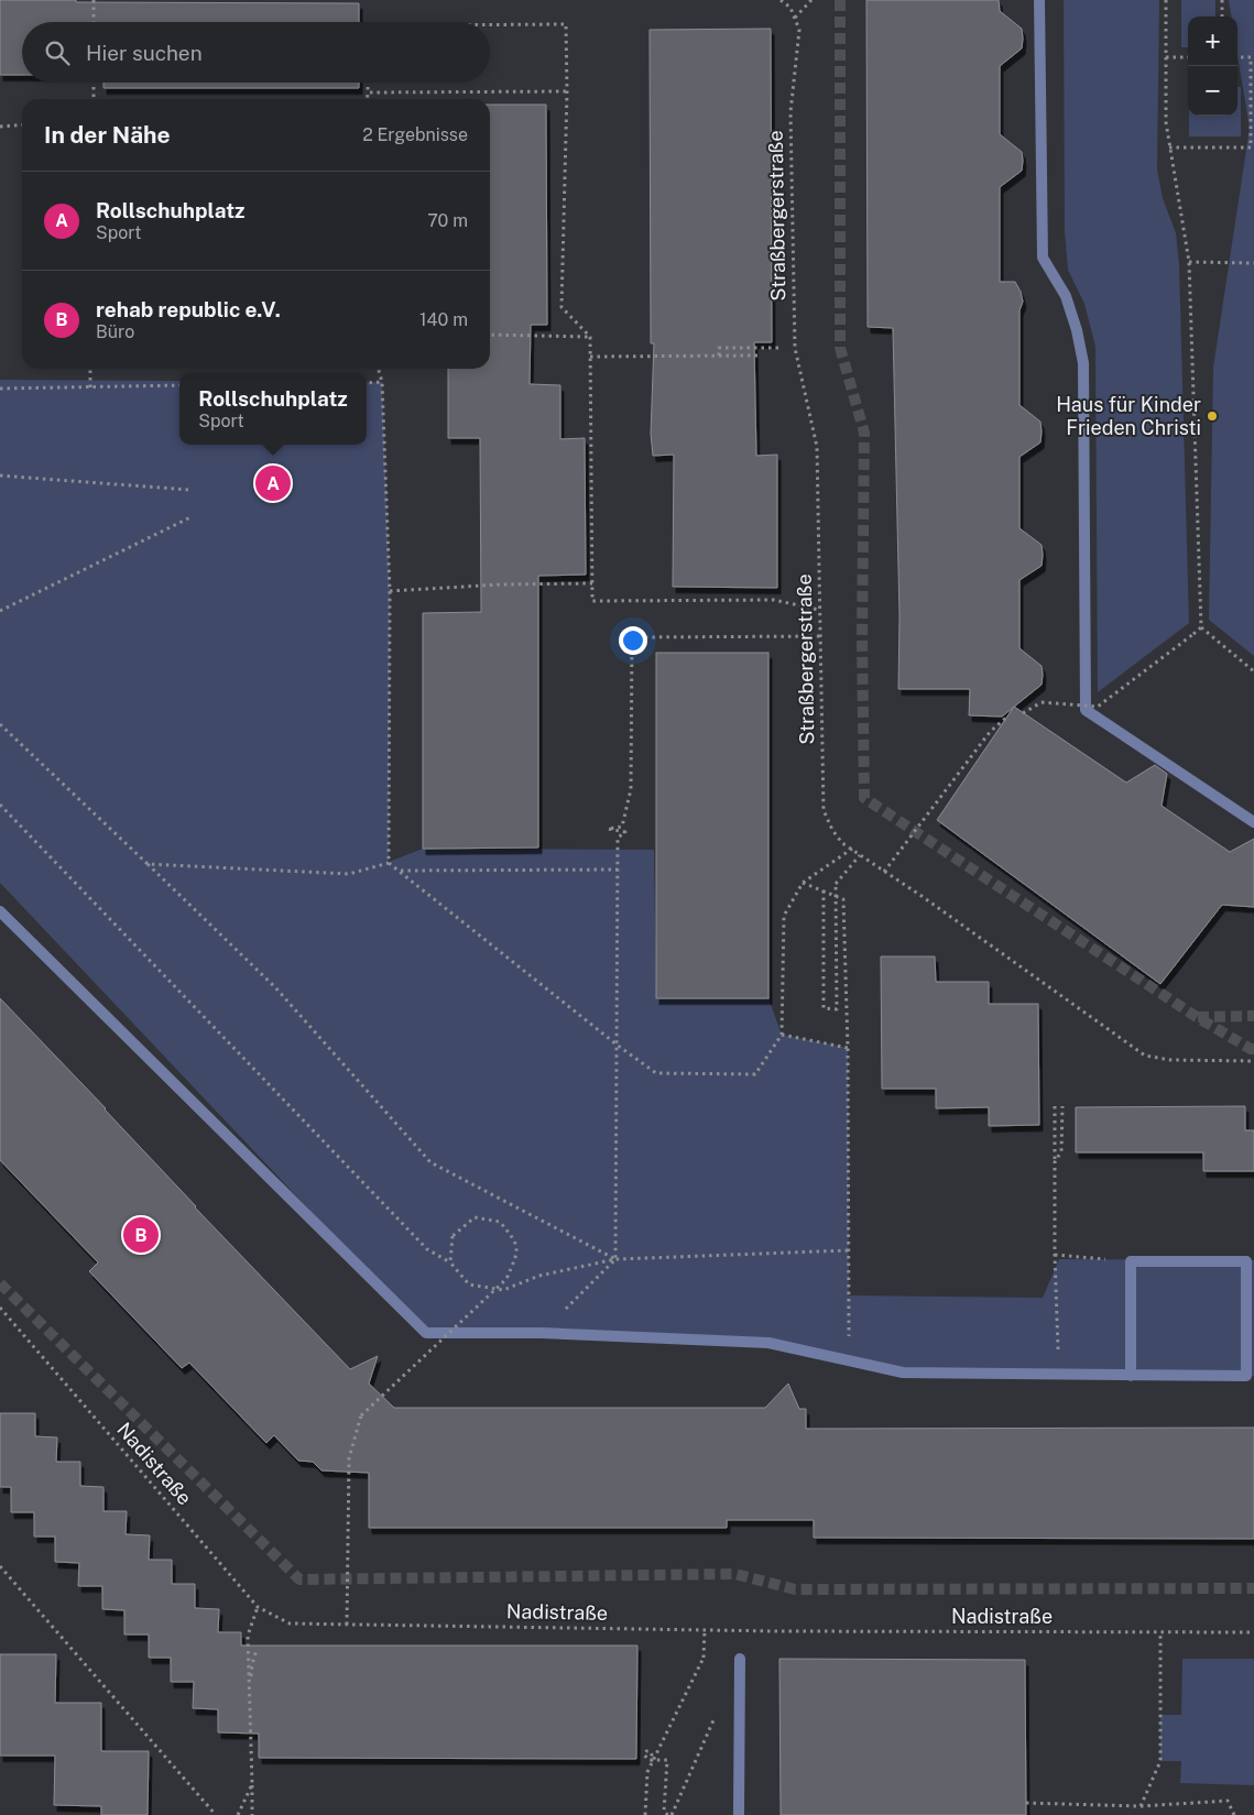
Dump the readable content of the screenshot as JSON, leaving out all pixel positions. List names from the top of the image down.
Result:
{
  "streets": {
    "path": ["Straßbergerstraße", "Nadistraße"]
  },
  "places": ["Haus für Kinder Frieden Christi"],
  "page": {
    "map_buttons": ["+", "−"],
    "search": "Hier suchen",
    "heading": ["In der Nähe", "2 Ergebnisse"],
    "list": [
      {
        "mark": "A",
        "name": "Rollschuhplatz",
        "note": "Sport",
        "value": "70 m"
      },
      {
        "mark": "B",
        "name": "rehab republic e.V.",
        "note": "Büro",
        "value": "140 m"
      }
    ],
    "popup": ["Rollschuhplatz", "Sport"],
    "pins": ["A", "B"]
  }
}
